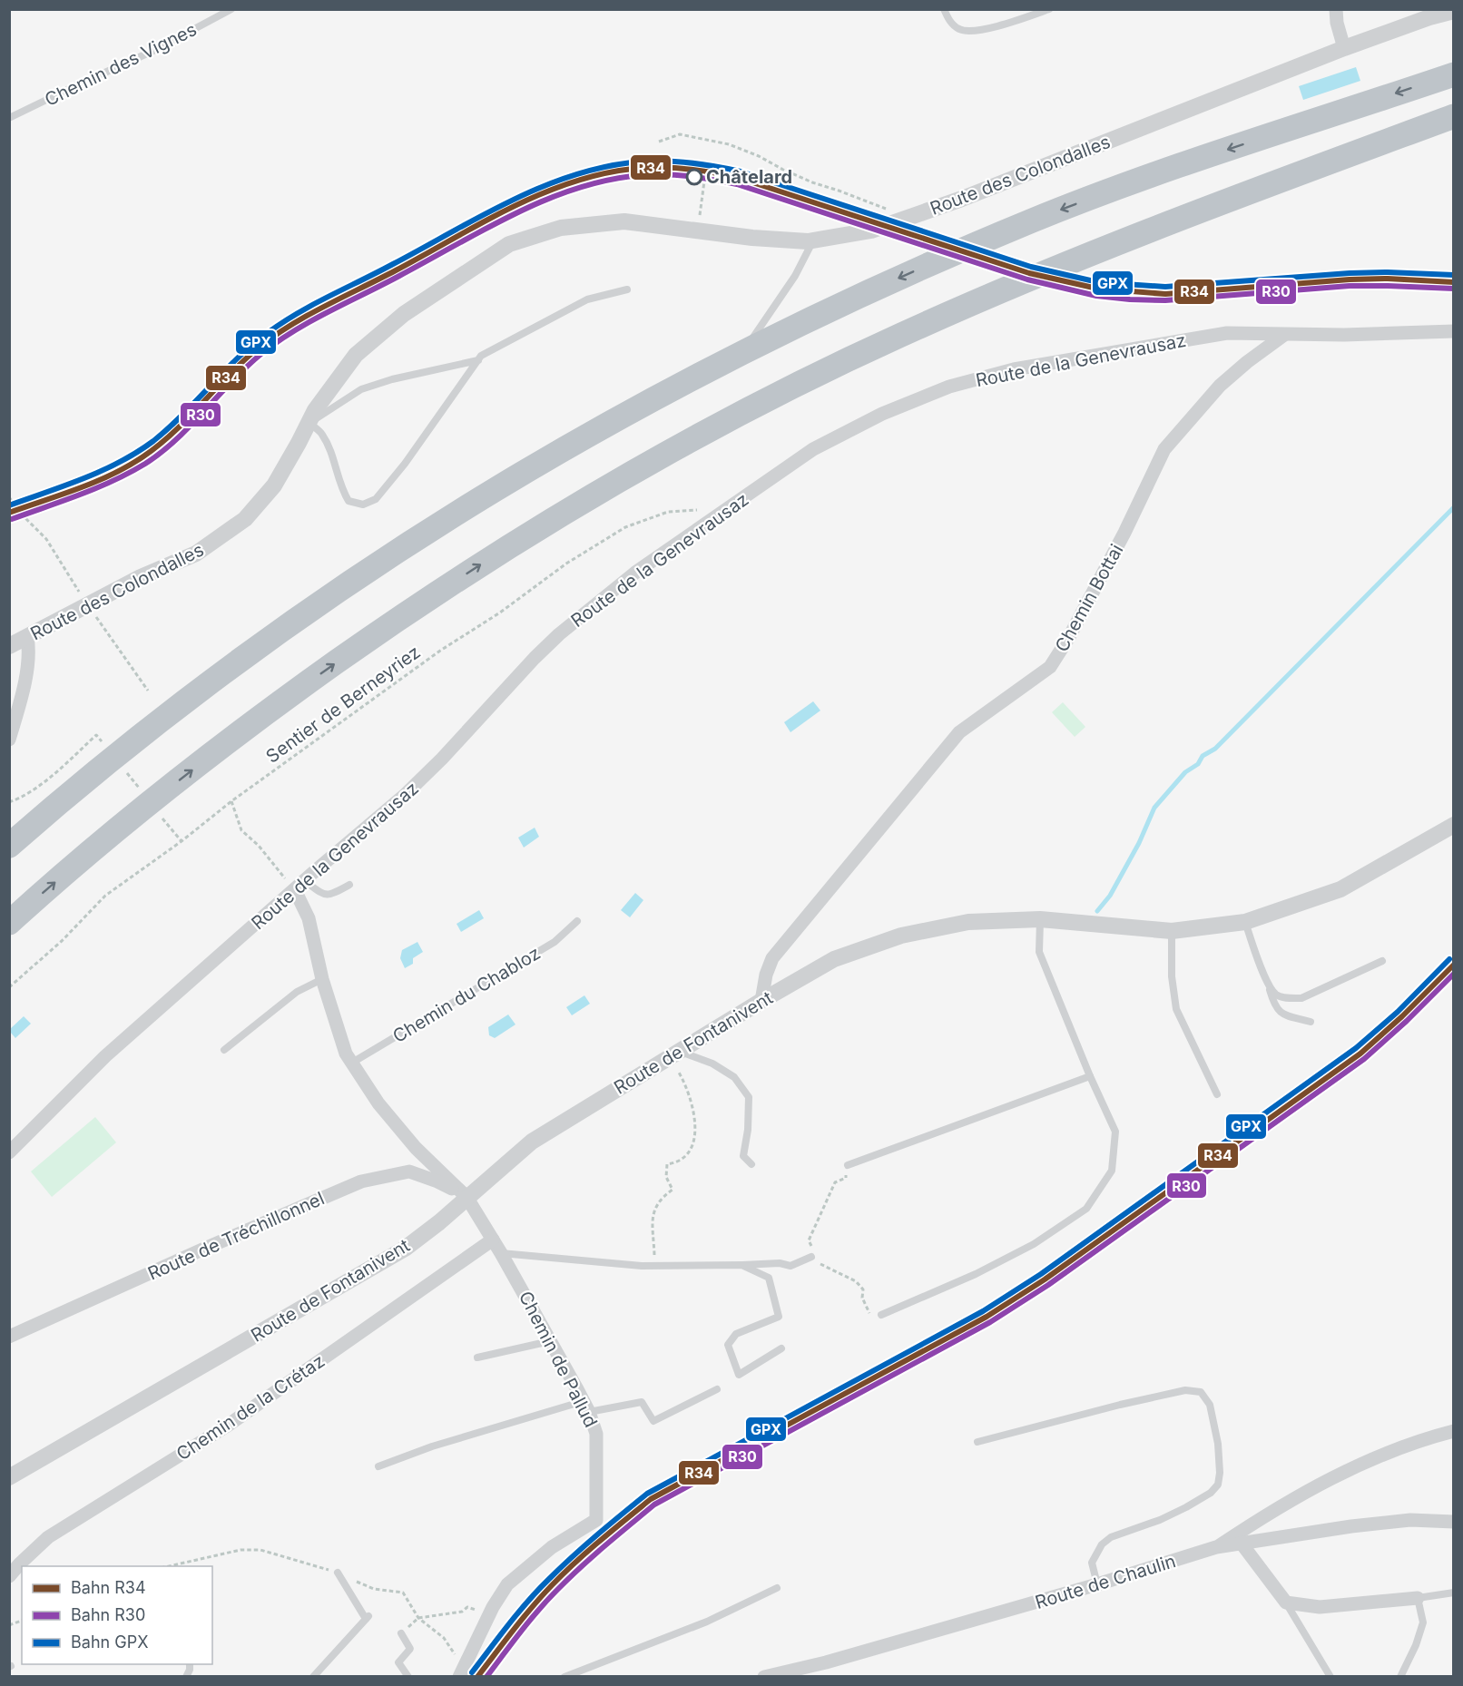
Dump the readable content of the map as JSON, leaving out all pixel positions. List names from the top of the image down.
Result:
{
  "streets": {
    "street": [
      "Route des Colondalles",
      "Route de la Genevrausaz",
      "Chemin Bottai",
      "Route de Fontanivent",
      "Route de Tréchillonnel",
      "Chemin de Pallud",
      "Chemin de la Crétaz",
      "Route de Chaulin"
    ],
    "lane": ["Chemin des Vignes", "Chemin du Chabloz"],
    "path": ["Sentier de Berneyriez"]
  },
  "crossings": [
    ["Route de la Genevrausaz", "Chemin Bottai"],
    ["Chemin Bottai", "Route de Fontanivent"],
    ["Route de Fontanivent", "Route de Tréchillonnel"],
    ["Route de Fontanivent", "Chemin de Pallud"],
    ["Route de Tréchillonnel", "Chemin de Pallud"],
    ["Chemin de Pallud", "Chemin de la Crétaz"]
  ],
  "places": ["Châtelard"],
  "lines": ["rail line GPX", "rail line R34", "rail line R30"],
  "legend": ["Bahn R34", "Bahn R30", "Bahn GPX"]
}
